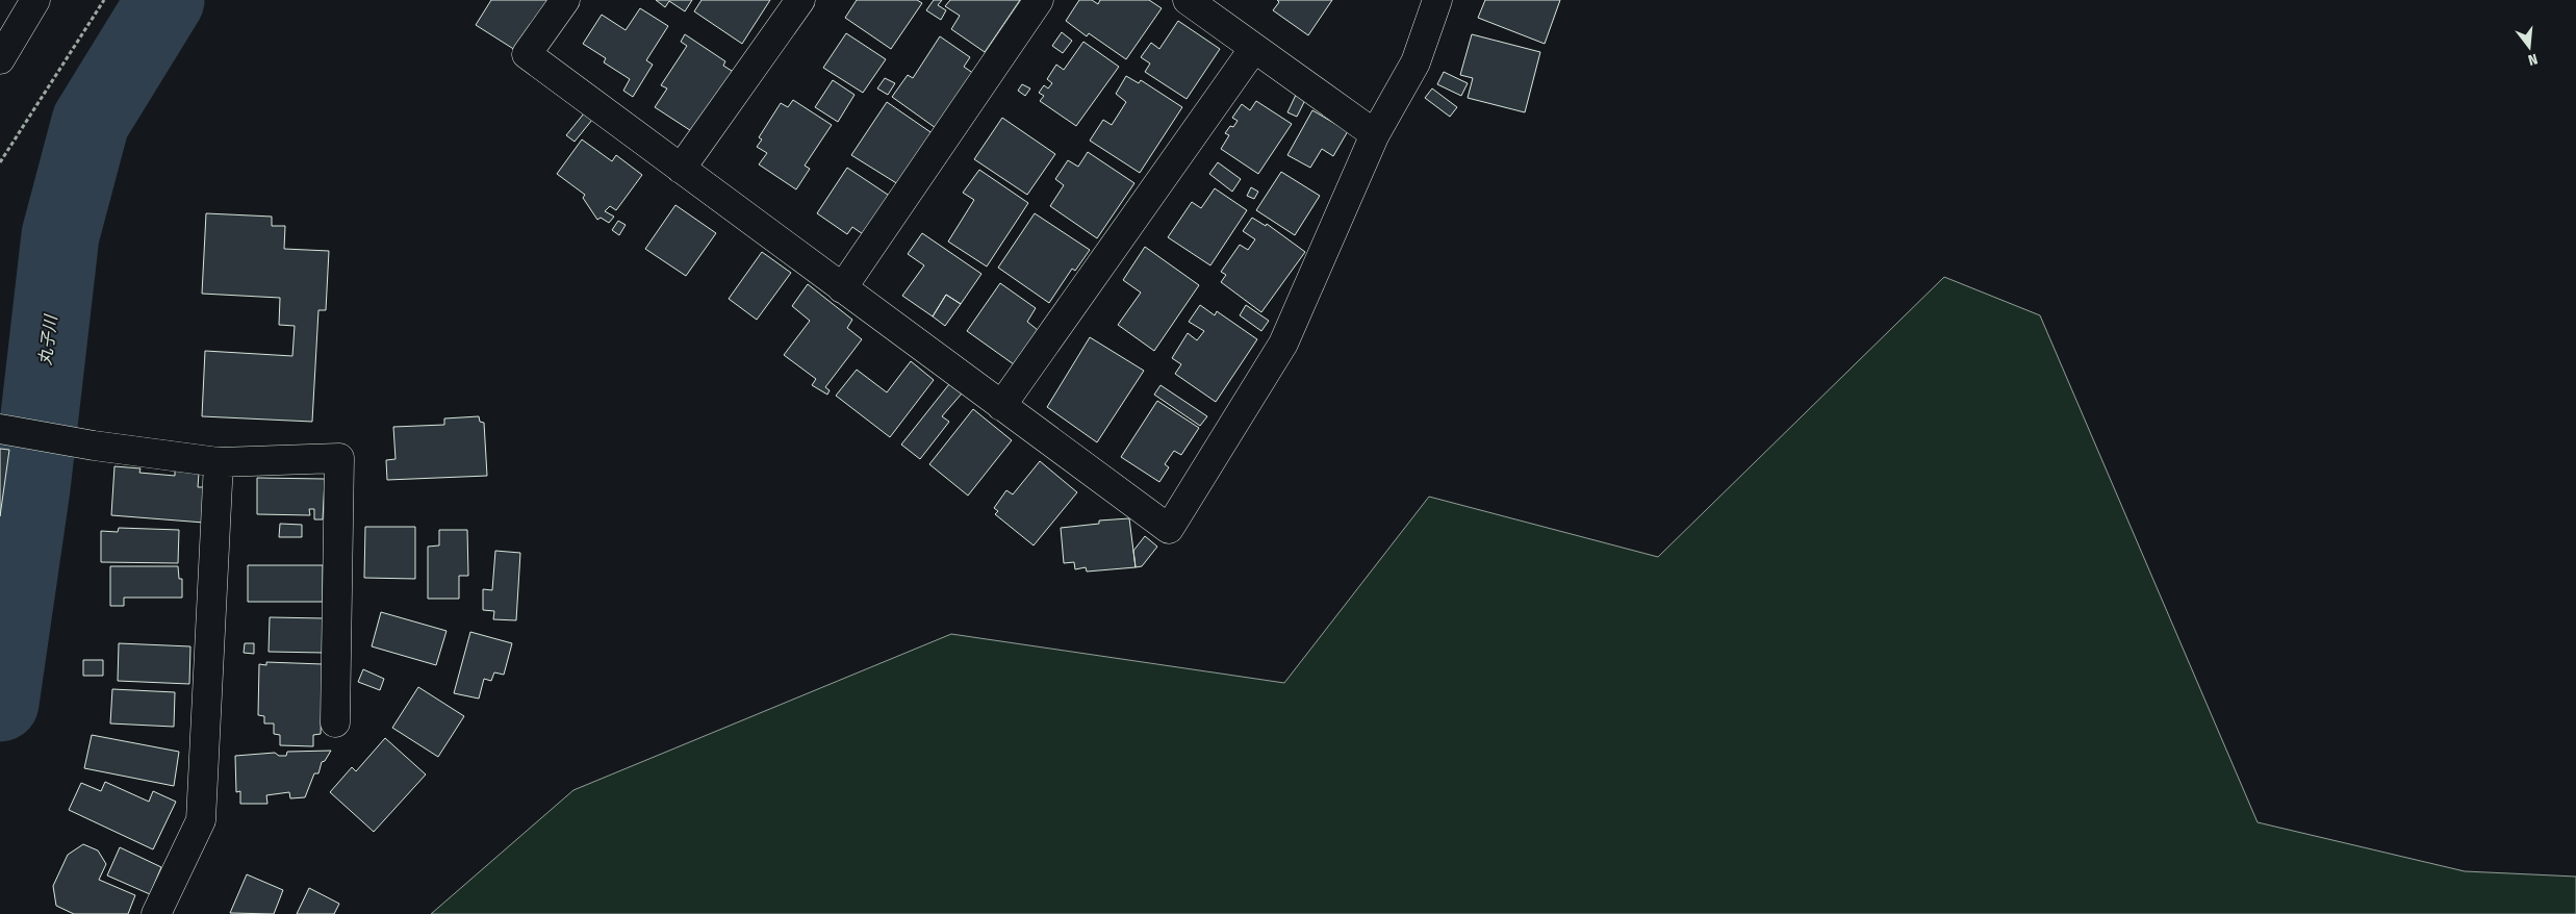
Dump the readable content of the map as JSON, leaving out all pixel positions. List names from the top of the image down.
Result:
{
  "water": ["丸子川"],
  "north": "bottom"
}
